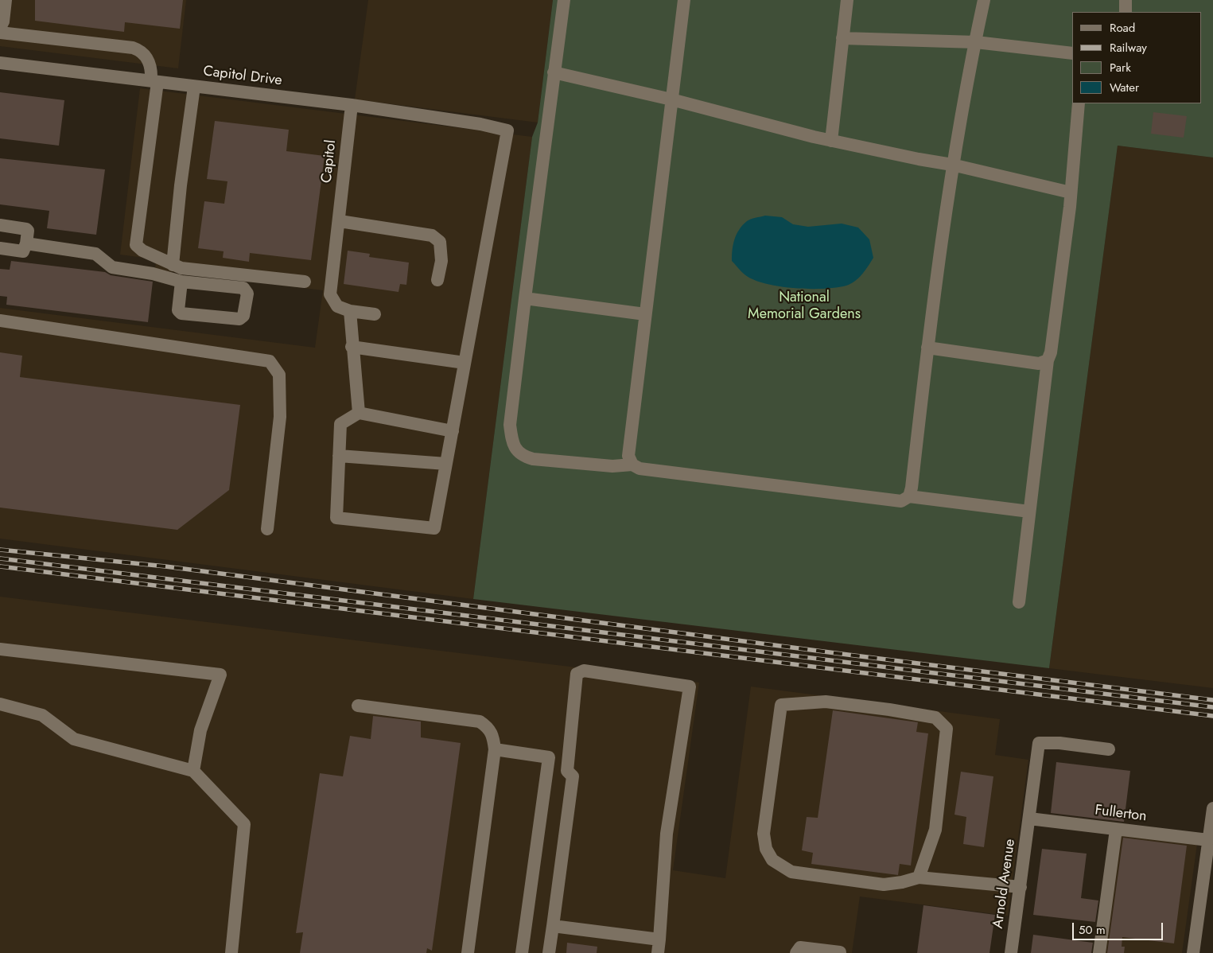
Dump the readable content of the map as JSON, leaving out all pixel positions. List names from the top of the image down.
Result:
{
  "streets": {
    "street": [
      "Capitol Drive",
      "Capitol",
      "Fullerton",
      "Arnold Avenue"
    ]
  },
  "crossings": [
    ["Capitol Drive", "Capitol"],
    ["Fullerton", "Arnold Avenue"]
  ],
  "parks": ["National Memorial Gardens"],
  "legend": [
    "Road",
    "Railway",
    "Park",
    "Water"
  ],
  "scale_bar": "50 m"
}
